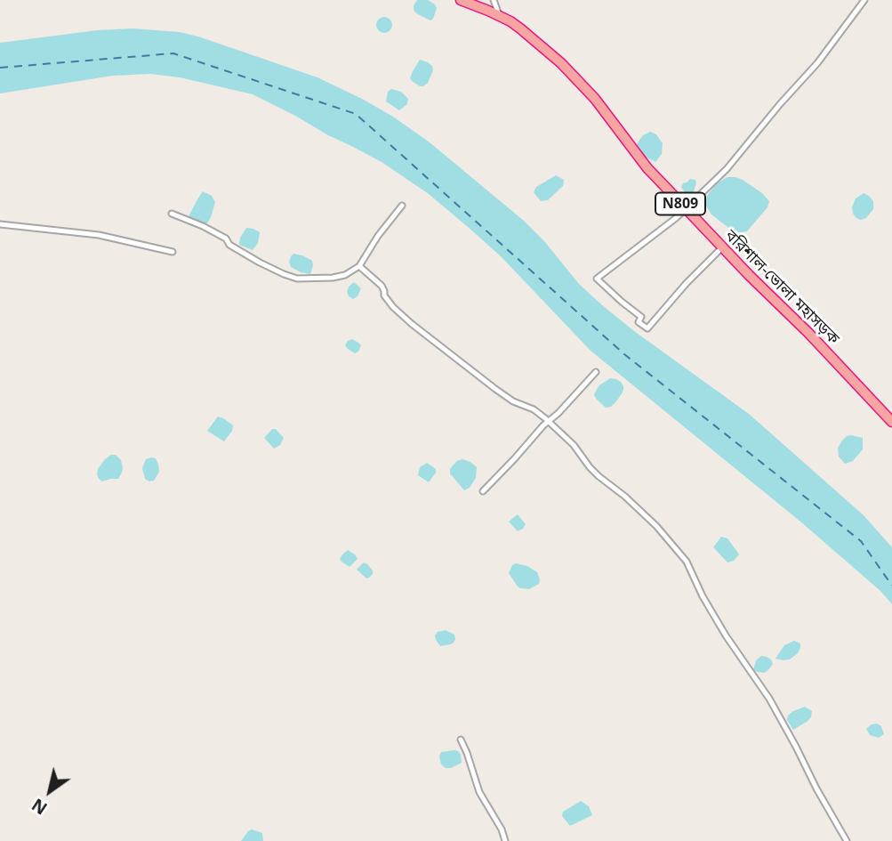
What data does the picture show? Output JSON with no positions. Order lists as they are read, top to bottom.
{
  "streets": {
    "highway": ["N809", "বরিশাল-ভোলা মহাসড়ক"]
  },
  "north": "bottom left"
}
